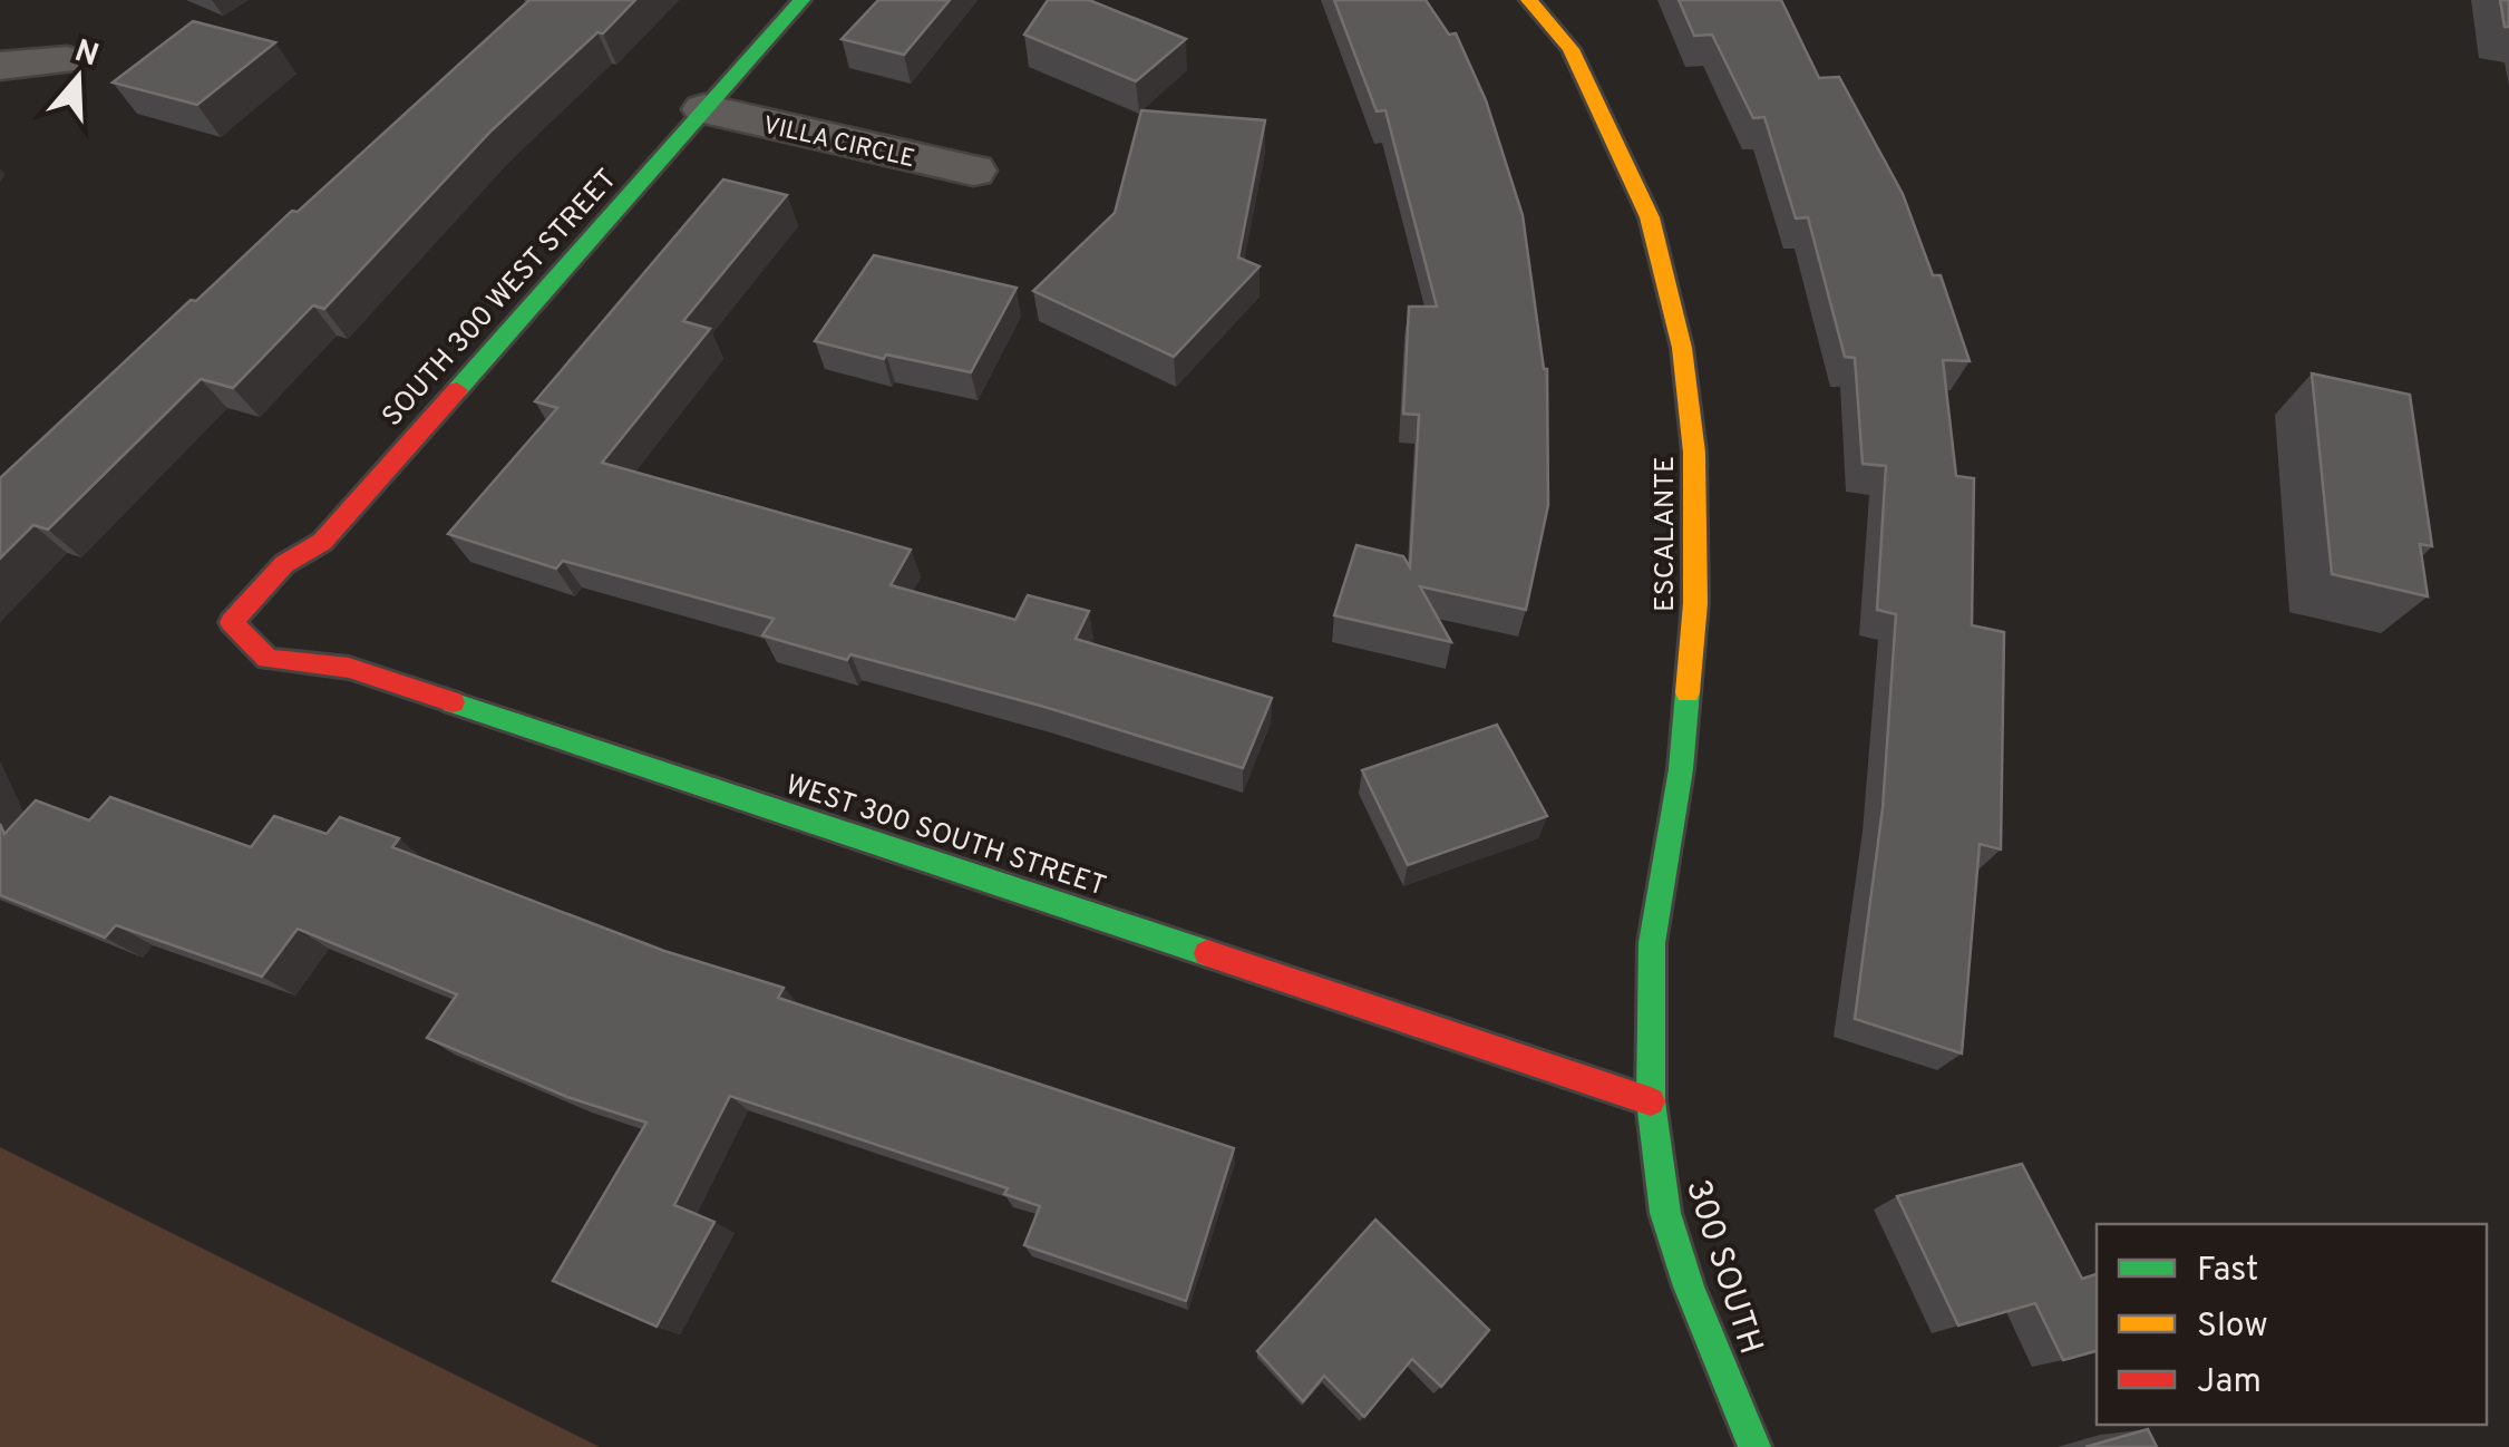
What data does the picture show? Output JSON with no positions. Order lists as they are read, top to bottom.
{
  "streets": {
    "street": [
      "VILLA CIRCLE",
      "SOUTH 300 WEST STREET",
      "ESCALANTE",
      "WEST 300 SOUTH STREET",
      "300 SOUTH"
    ]
  },
  "crossings": [
    ["VILLA CIRCLE", "SOUTH 300 WEST STREET"],
    ["SOUTH 300 WEST STREET", "WEST 300 SOUTH STREET"],
    ["ESCALANTE", "WEST 300 SOUTH STREET"],
    ["ESCALANTE", "300 SOUTH"],
    ["WEST 300 SOUTH STREET", "300 SOUTH"]
  ],
  "legend": ["Fast", "Slow", "Jam"],
  "north": "top"
}
